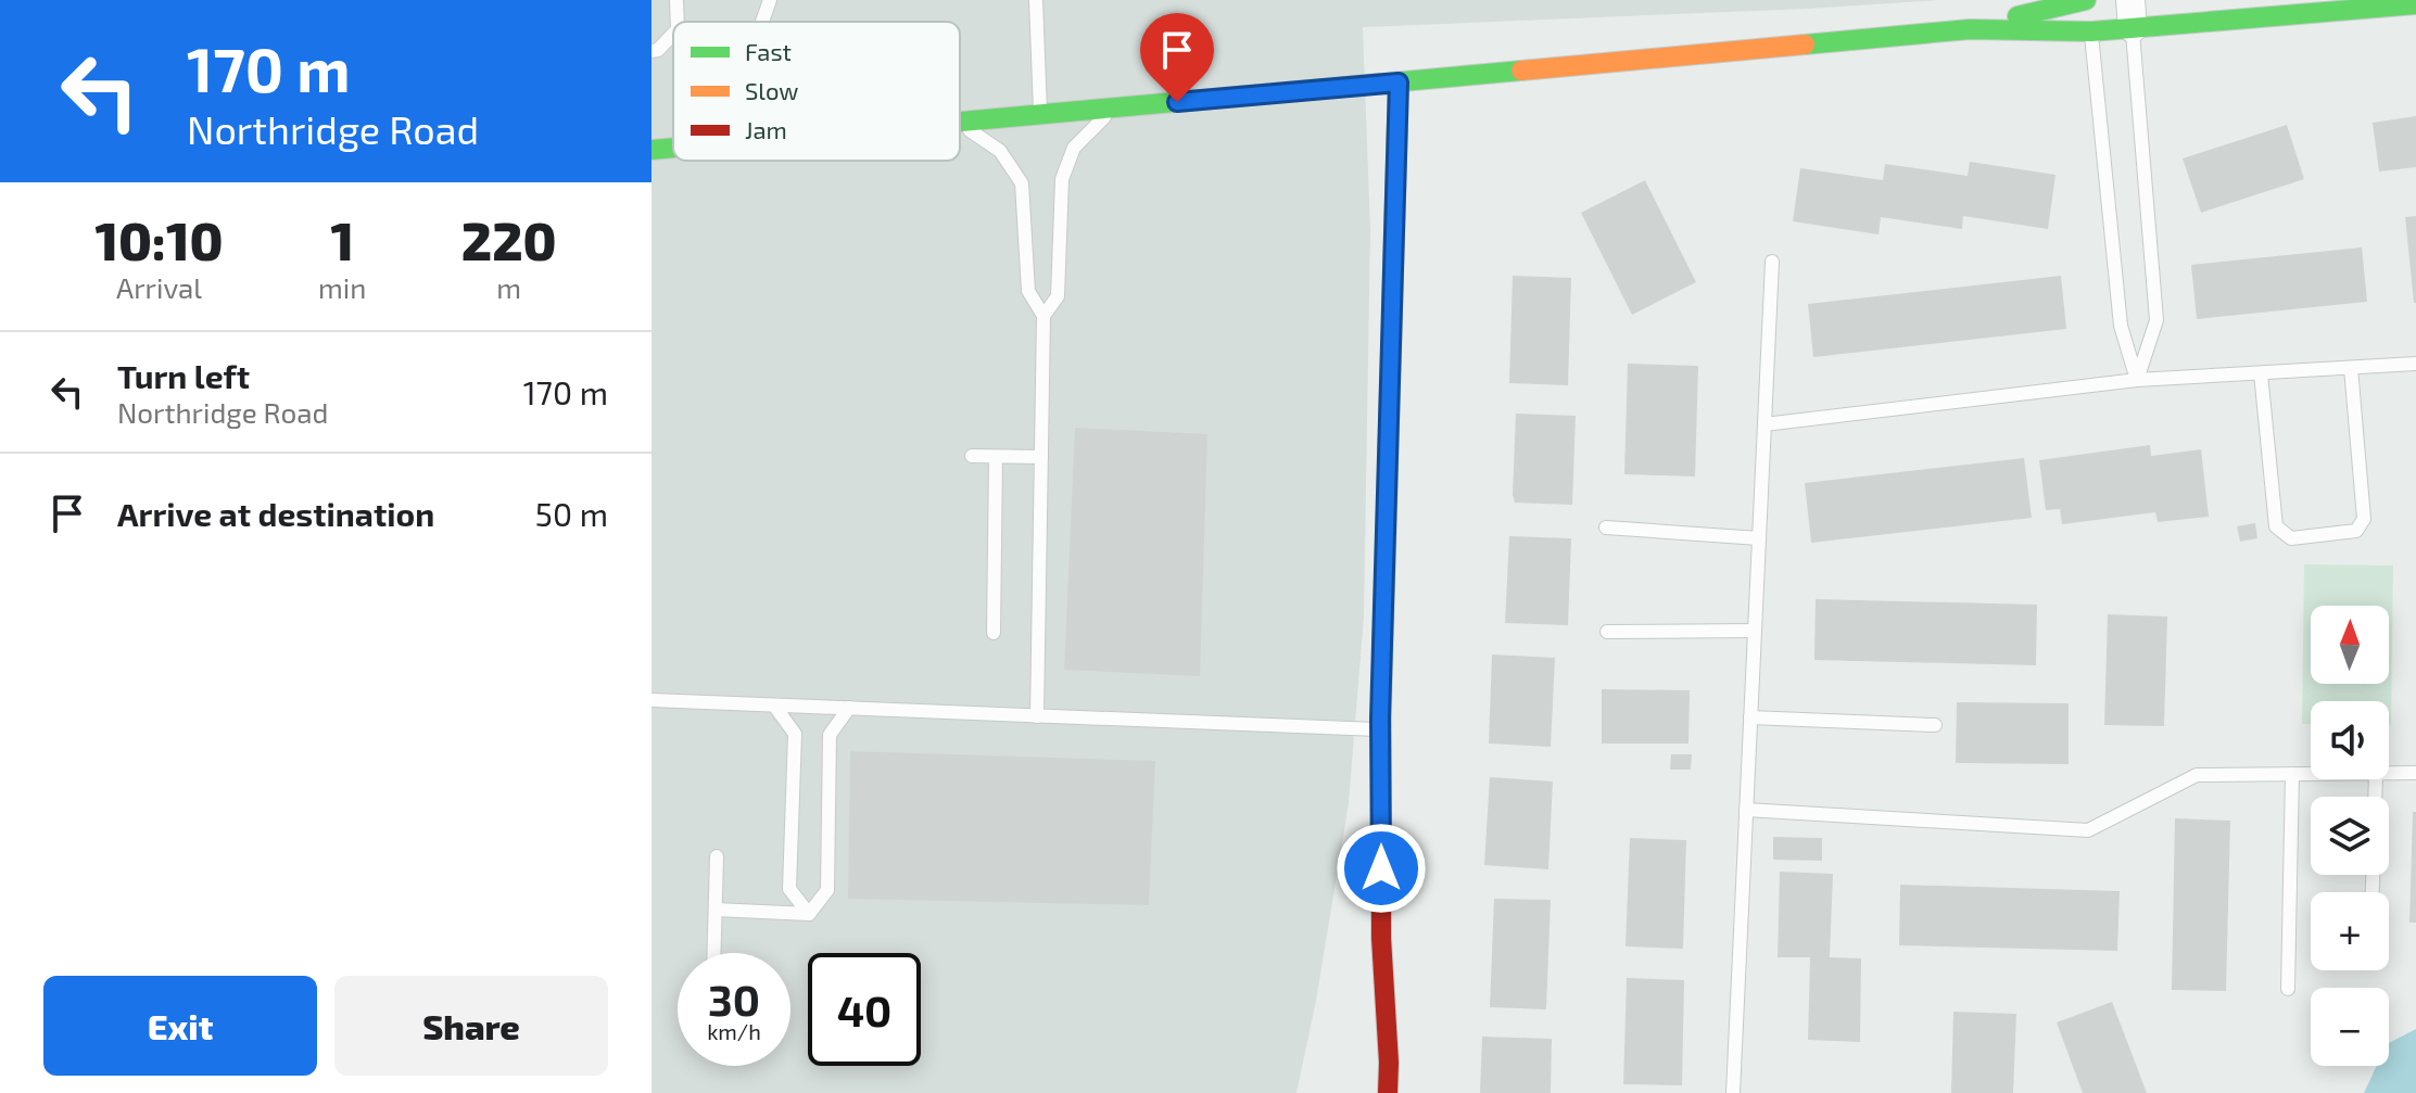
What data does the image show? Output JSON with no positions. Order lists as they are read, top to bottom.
{
  "legend": ["Fast", "Slow", "Jam"],
  "north": "top",
  "page": {
    "turn": ["170 m", "Northridge Road"],
    "eta": [
      "10:10",
      "Arrival",
      "1",
      "min",
      "220",
      "m"
    ],
    "list": [
      {
        "name": "Turn left",
        "note": "Northridge Road",
        "value": "170 m"
      },
      {
        "name": "Arrive at destination",
        "value": "50 m"
      }
    ],
    "map_buttons": ["+", "−"],
    "speed": "30 km/h",
    "limit": "40",
    "buttons": ["Exit", "Share"]
  }
}
